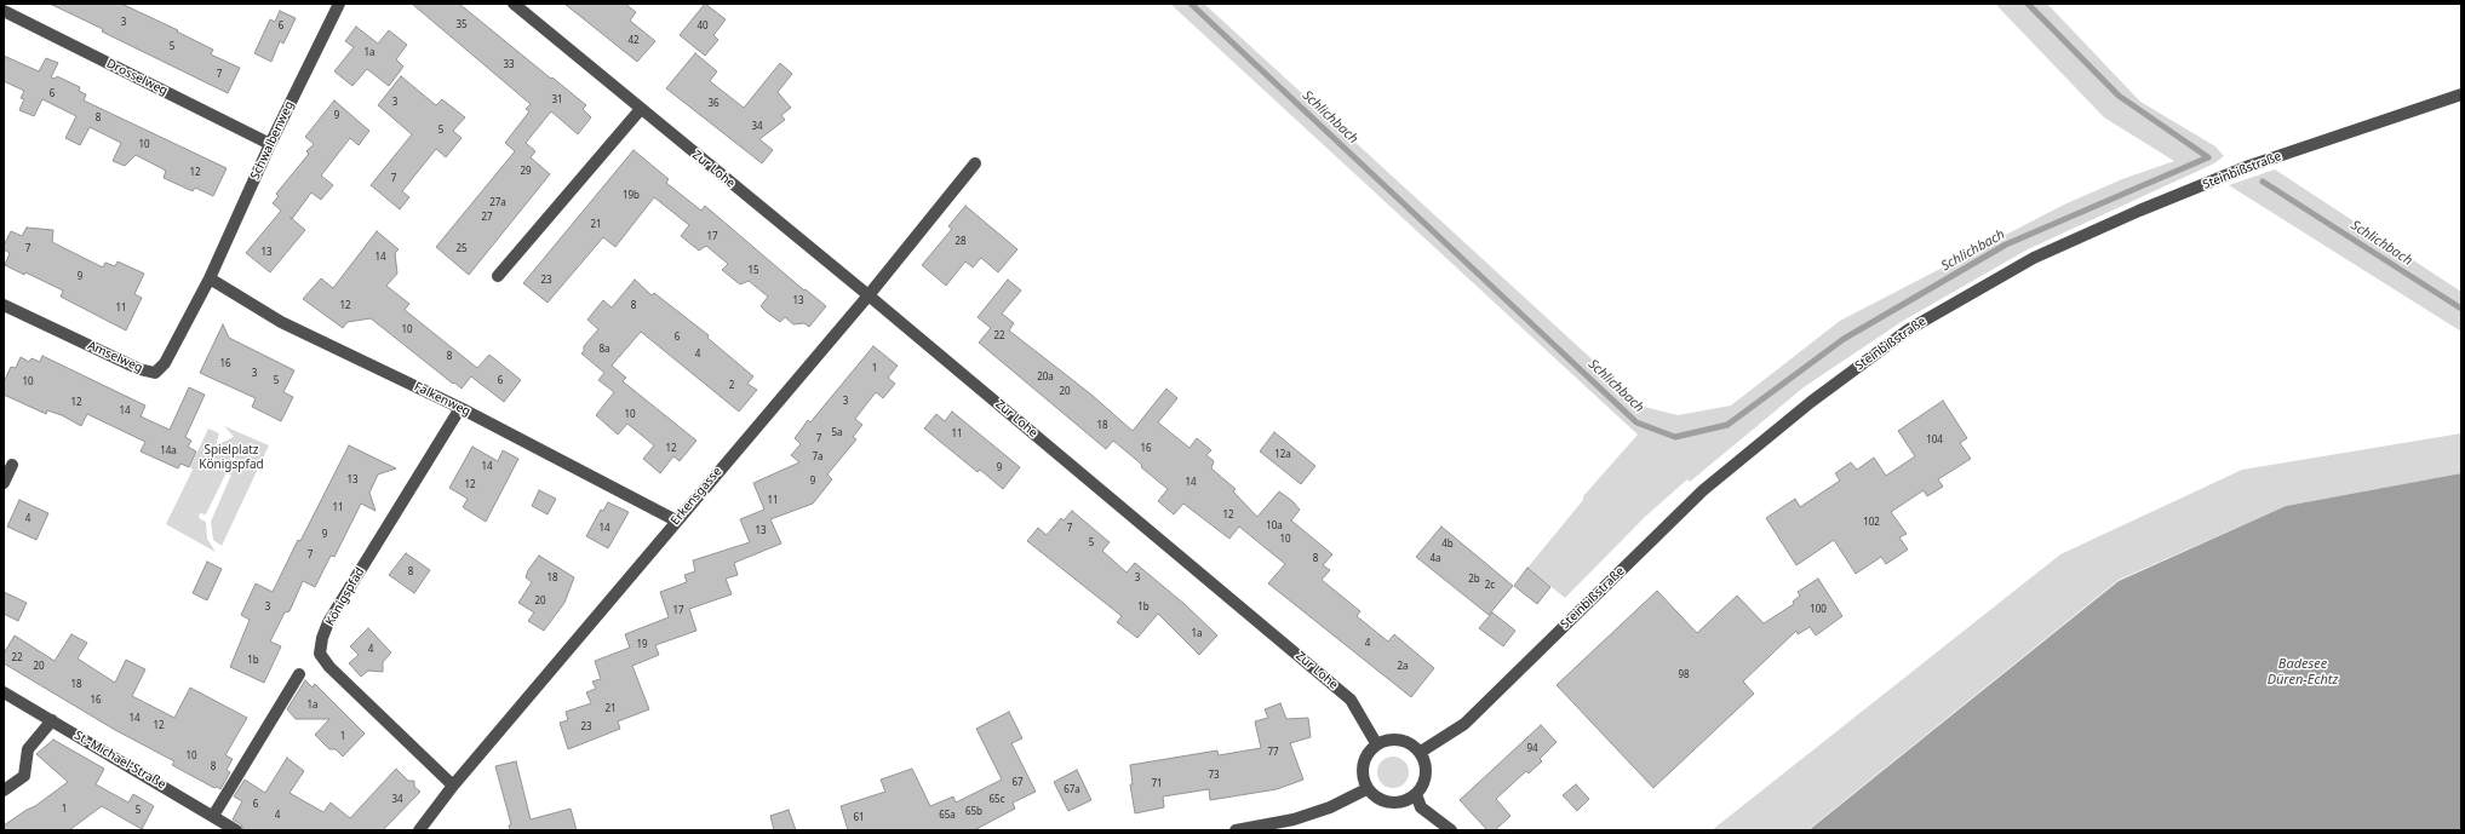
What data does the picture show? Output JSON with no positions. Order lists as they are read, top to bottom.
{
  "streets": {
    "street": [
      "Drosselweg",
      "Schwalbenweg",
      "Zur Lohe",
      "Steinbißstraße",
      "Amselweg",
      "Falkenweg",
      "Erkensgasse",
      "Königspfad",
      "St.-Michael-Straße"
    ]
  },
  "crossings": [
    ["Drosselweg", "Schwalbenweg"],
    ["Schwalbenweg", "Amselweg"],
    ["Schwalbenweg", "Falkenweg"],
    ["Zur Lohe", "Steinbißstraße"],
    ["Zur Lohe", "Erkensgasse"],
    ["Amselweg", "Falkenweg"],
    ["Falkenweg", "Erkensgasse"],
    ["Falkenweg", "Königspfad"],
    ["Erkensgasse", "Königspfad"]
  ],
  "water": ["Schlichbach", "Badesee Düren-Echtz"],
  "parks": ["Spielplatz Königspfad"],
  "house_numbers": [
    "3",
    "35",
    "6",
    "40",
    "42",
    "5",
    "1a",
    "33",
    "7",
    "6",
    "31",
    "3",
    "36",
    "9",
    "8",
    "34",
    "5",
    "10",
    "29",
    "12",
    "7",
    "19b",
    "27a",
    "27",
    "21",
    "17",
    "28",
    "7",
    "25",
    "13",
    "14",
    "15",
    "9",
    "23",
    "13",
    "12",
    "8",
    "11",
    "10",
    "22",
    "6",
    "8a",
    "4",
    "8",
    "16",
    "1",
    "3",
    "20a",
    "5",
    "6",
    "10",
    "2",
    "20",
    "3",
    "12",
    "14",
    "10",
    "18",
    "5a",
    "11",
    "7",
    "104",
    "12",
    "16",
    "14a",
    "12a",
    "7a",
    "14",
    "9",
    "13",
    "9",
    "14",
    "12",
    "11",
    "11",
    "12",
    "4",
    "102",
    "10a",
    "14",
    "7",
    "13",
    "9",
    "10",
    "5",
    "4b",
    "7",
    "8",
    "4a",
    "8",
    "18",
    "3",
    "2b",
    "2c",
    "20",
    "3",
    "1b",
    "100",
    "17",
    "1a",
    "4",
    "19",
    "4",
    "22",
    "1b",
    "20",
    "2a",
    "98",
    "18",
    "16",
    "1a",
    "21",
    "14",
    "12",
    "23",
    "1",
    "94",
    "77",
    "10",
    "8",
    "73",
    "67",
    "71",
    "67a",
    "34",
    "65c",
    "6",
    "1",
    "5",
    "65b",
    "4",
    "65a",
    "61"
  ]
}
